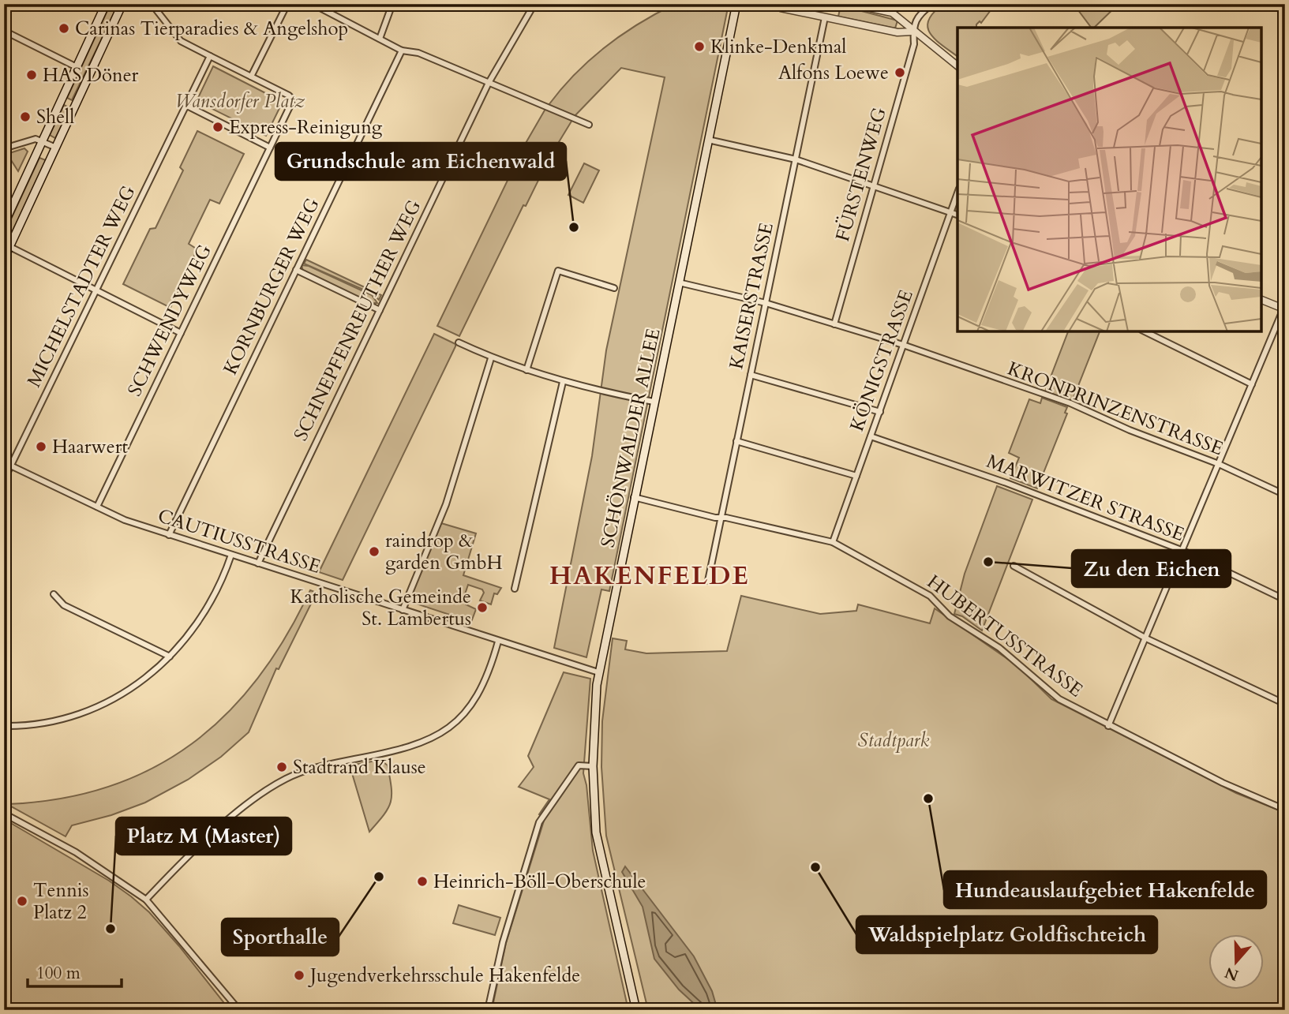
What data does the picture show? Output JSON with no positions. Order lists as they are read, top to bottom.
{
  "streets": {
    "main road": ["SCHÖNWALDER ALLEE"],
    "street": [
      "FÜRSTENWEG",
      "MICHELSTADTER WEG",
      "KORNBURGER WEG",
      "KAISERSTRASSE",
      "SCHWENDYWEG",
      "SCHNEPFENREUTHER WEG",
      "KÖNIGSTRASSE",
      "KRONPRINZENSTRASSE",
      "MARWITZER STRASSE",
      "CAUTIUSSTRASSE",
      "HUBERTUSSTRASSE"
    ]
  },
  "crossings": [
    ["FÜRSTENWEG", "KRONPRINZENSTRASSE"],
    ["MICHELSTADTER WEG", "CAUTIUSSTRASSE"],
    ["KORNBURGER WEG", "CAUTIUSSTRASSE"],
    ["KAISERSTRASSE", "KRONPRINZENSTRASSE"],
    ["KAISERSTRASSE", "HUBERTUSSTRASSE"],
    ["SCHWENDYWEG", "CAUTIUSSTRASSE"],
    ["SCHNEPFENREUTHER WEG", "CAUTIUSSTRASSE"],
    ["KÖNIGSTRASSE", "KRONPRINZENSTRASSE"],
    ["KÖNIGSTRASSE", "MARWITZER STRASSE"],
    ["KÖNIGSTRASSE", "HUBERTUSSTRASSE"],
    ["KRONPRINZENSTRASSE", "SCHÖNWALDER ALLEE"],
    ["SCHÖNWALDER ALLEE", "CAUTIUSSTRASSE"],
    ["SCHÖNWALDER ALLEE", "HUBERTUSSTRASSE"]
  ],
  "districts": ["HAKENFELDE"],
  "parks": ["Wansdorfer Platz", "Stadtpark"],
  "places": [
    "Carinas Tierparadies & Angelshop",
    "Klinke-Denkmal",
    "Alfons Loewe",
    "HAS Döner",
    "Shell",
    "Express-Reinigung",
    "Grundschule am Eichenwald",
    "Haarwert",
    "raindrop & garden GmbH",
    "Zu den Eichen",
    "Katholische Gemeinde St. Lambertus",
    "Stadtrand Klause",
    "Hundeauslaufgebiet Hakenfelde",
    "Waldspielplatz Goldfischteich",
    "Sporthalle",
    "Heinrich-Böll-Oberschule",
    "Tennis Platz 2",
    "Platz M (Master)",
    "Jugendverkehrsschule Hakenfelde"
  ],
  "scale_bar": "100 m",
  "north": "bottom"
}
